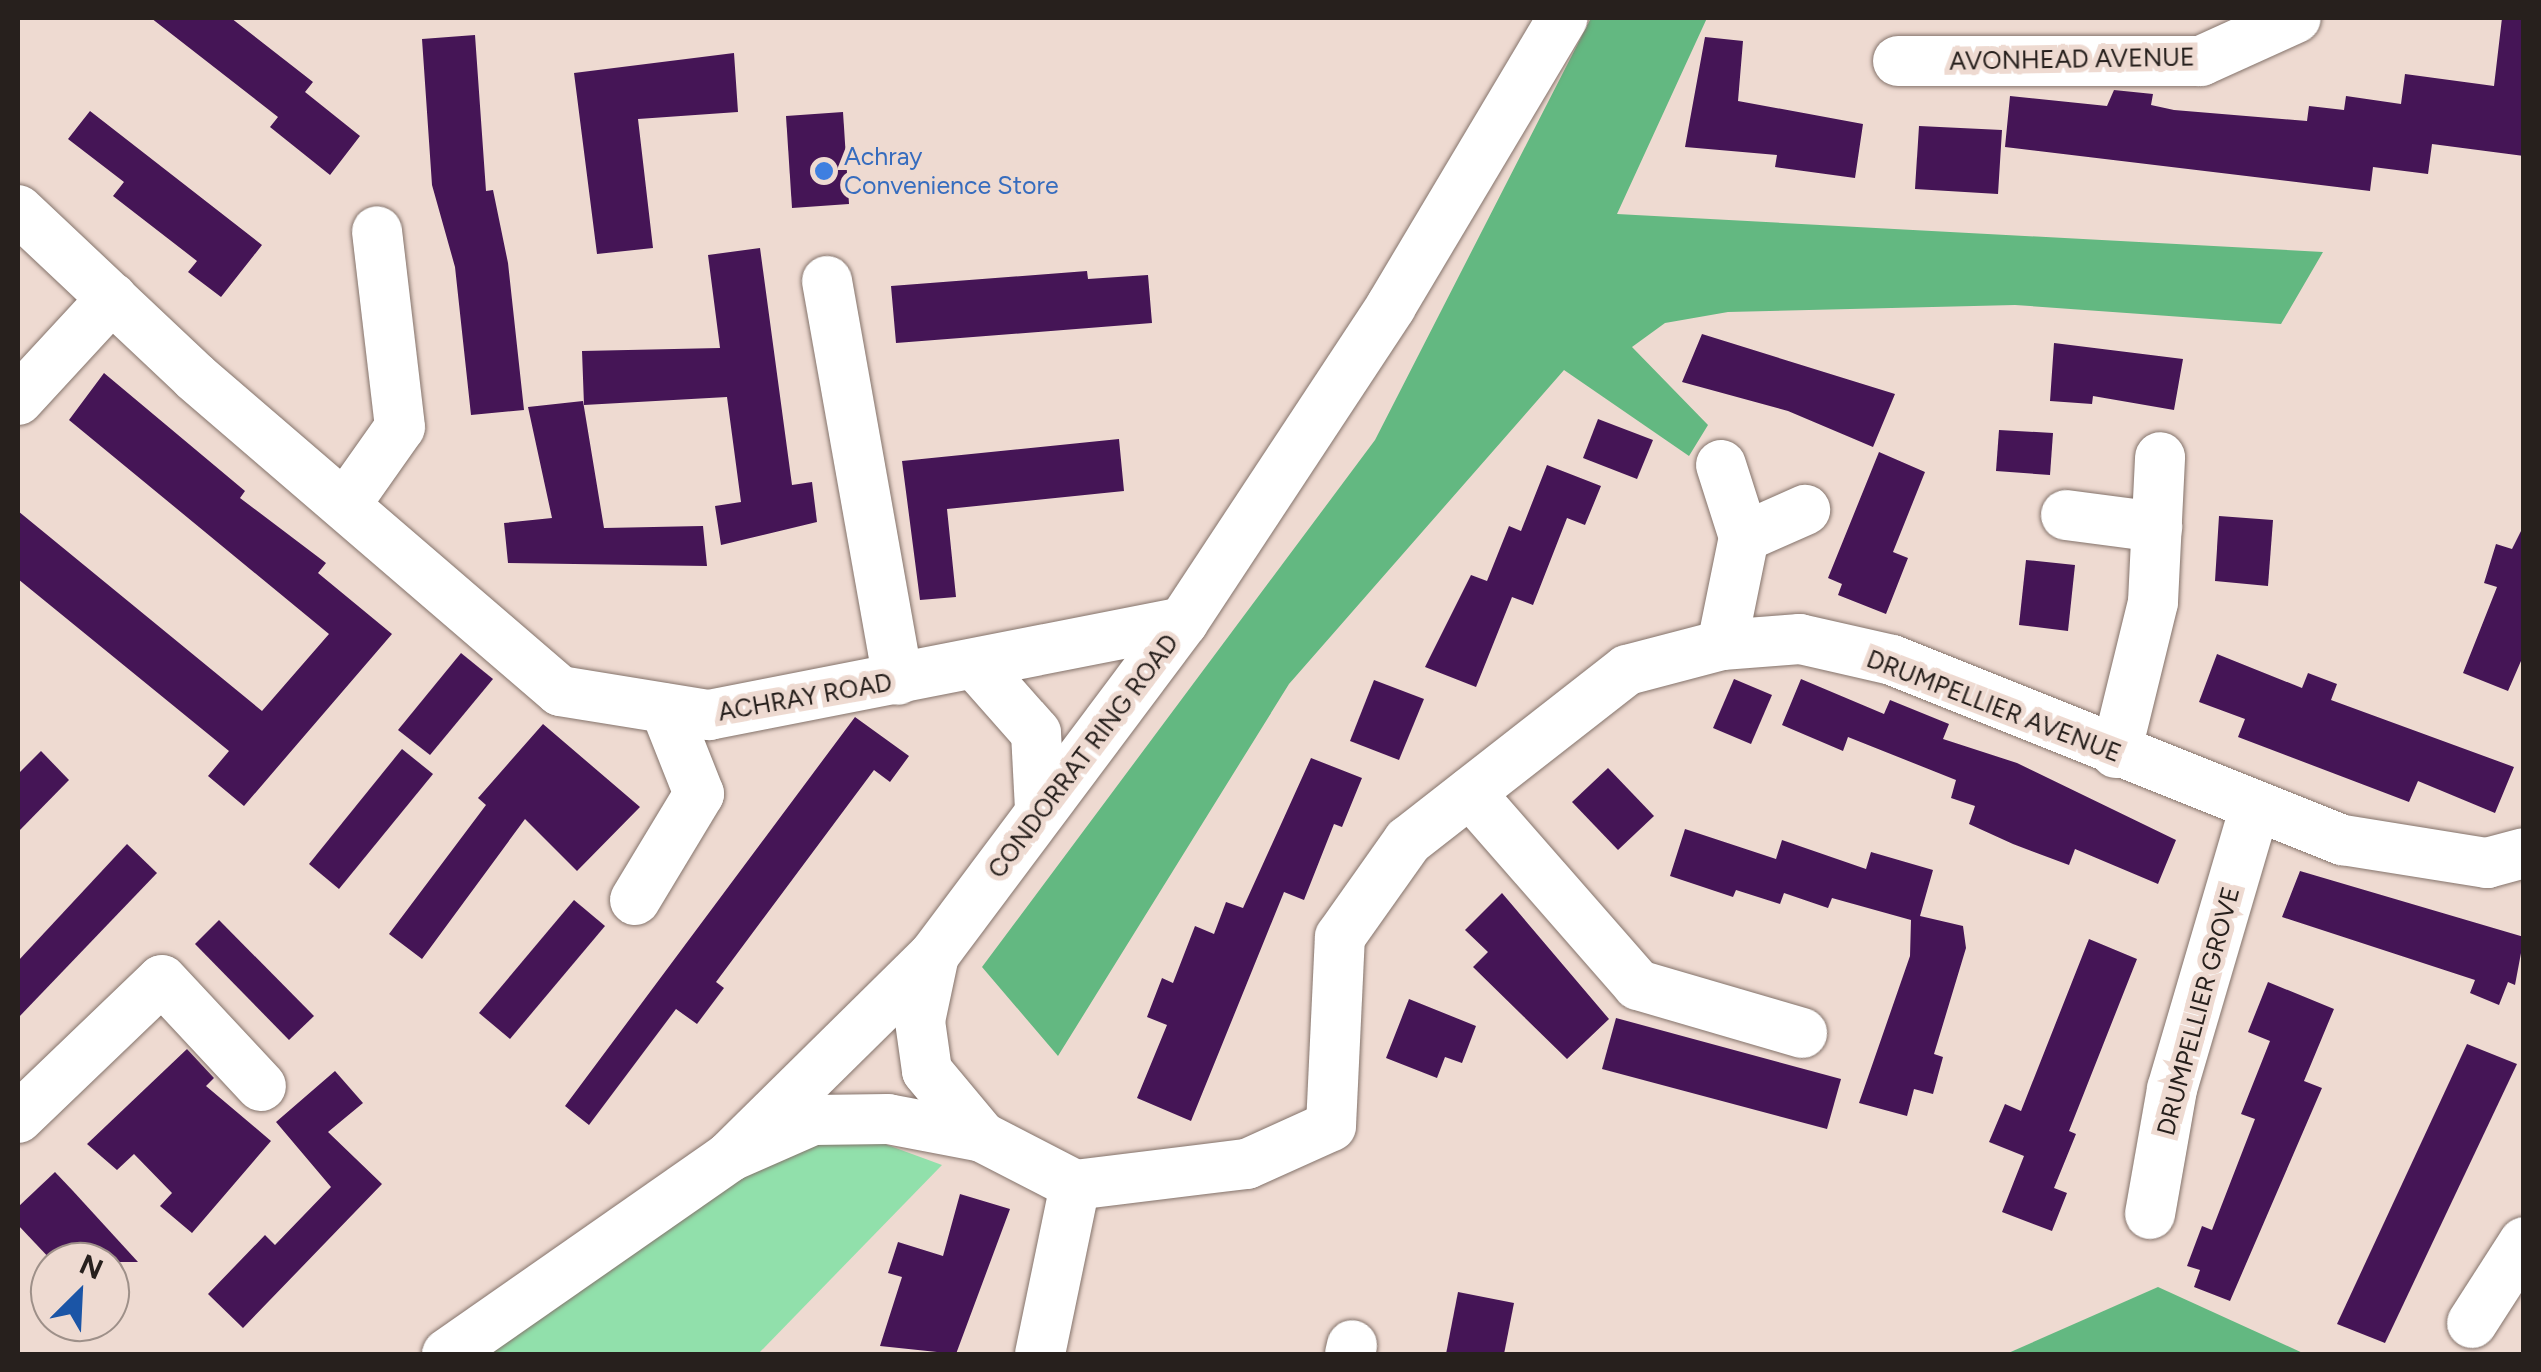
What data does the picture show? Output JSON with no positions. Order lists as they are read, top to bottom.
{
  "streets": {
    "street": [
      "AVONHEAD AVENUE",
      "ACHRAY ROAD",
      "DRUMPELLIER AVENUE",
      "CONDORRAT RING ROAD",
      "DRUMPELLIER GROVE"
    ]
  },
  "crossings": [
    ["ACHRAY ROAD", "CONDORRAT RING ROAD"],
    ["DRUMPELLIER AVENUE", "DRUMPELLIER GROVE"]
  ],
  "places": ["Achray Convenience Store"],
  "north": "top right"
}
